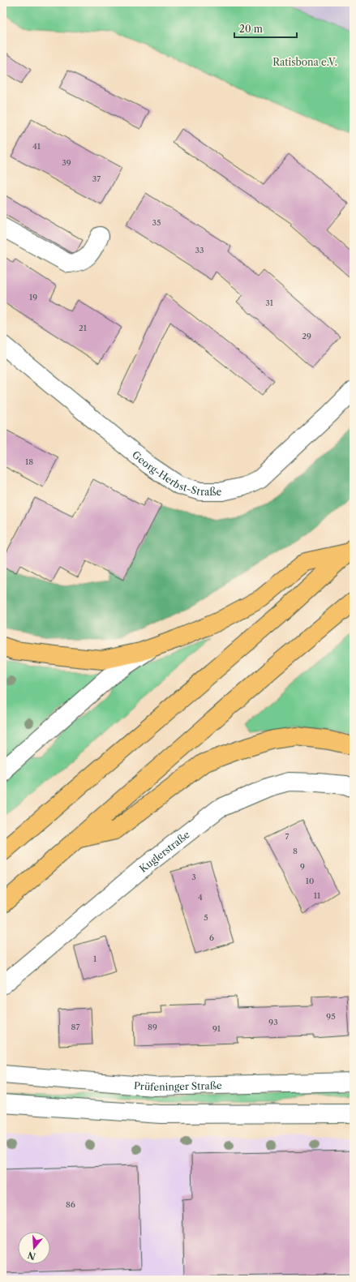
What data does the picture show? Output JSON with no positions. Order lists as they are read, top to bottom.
{
  "streets": {
    "street": ["Georg-Herbst-Straße", "Kuglerstraße", "Prüfeninger Straße"]
  },
  "parks": ["Ratisbona e.V."],
  "house_numbers": [
    "41",
    "39",
    "37",
    "35",
    "33",
    "19",
    "31",
    "21",
    "29",
    "18",
    "7",
    "8",
    "9",
    "3",
    "10",
    "11",
    "4",
    "5",
    "6",
    "1",
    "95",
    "93",
    "87",
    "89",
    "91",
    "86"
  ],
  "scale_bar": "20 m",
  "north": "bottom"
}
